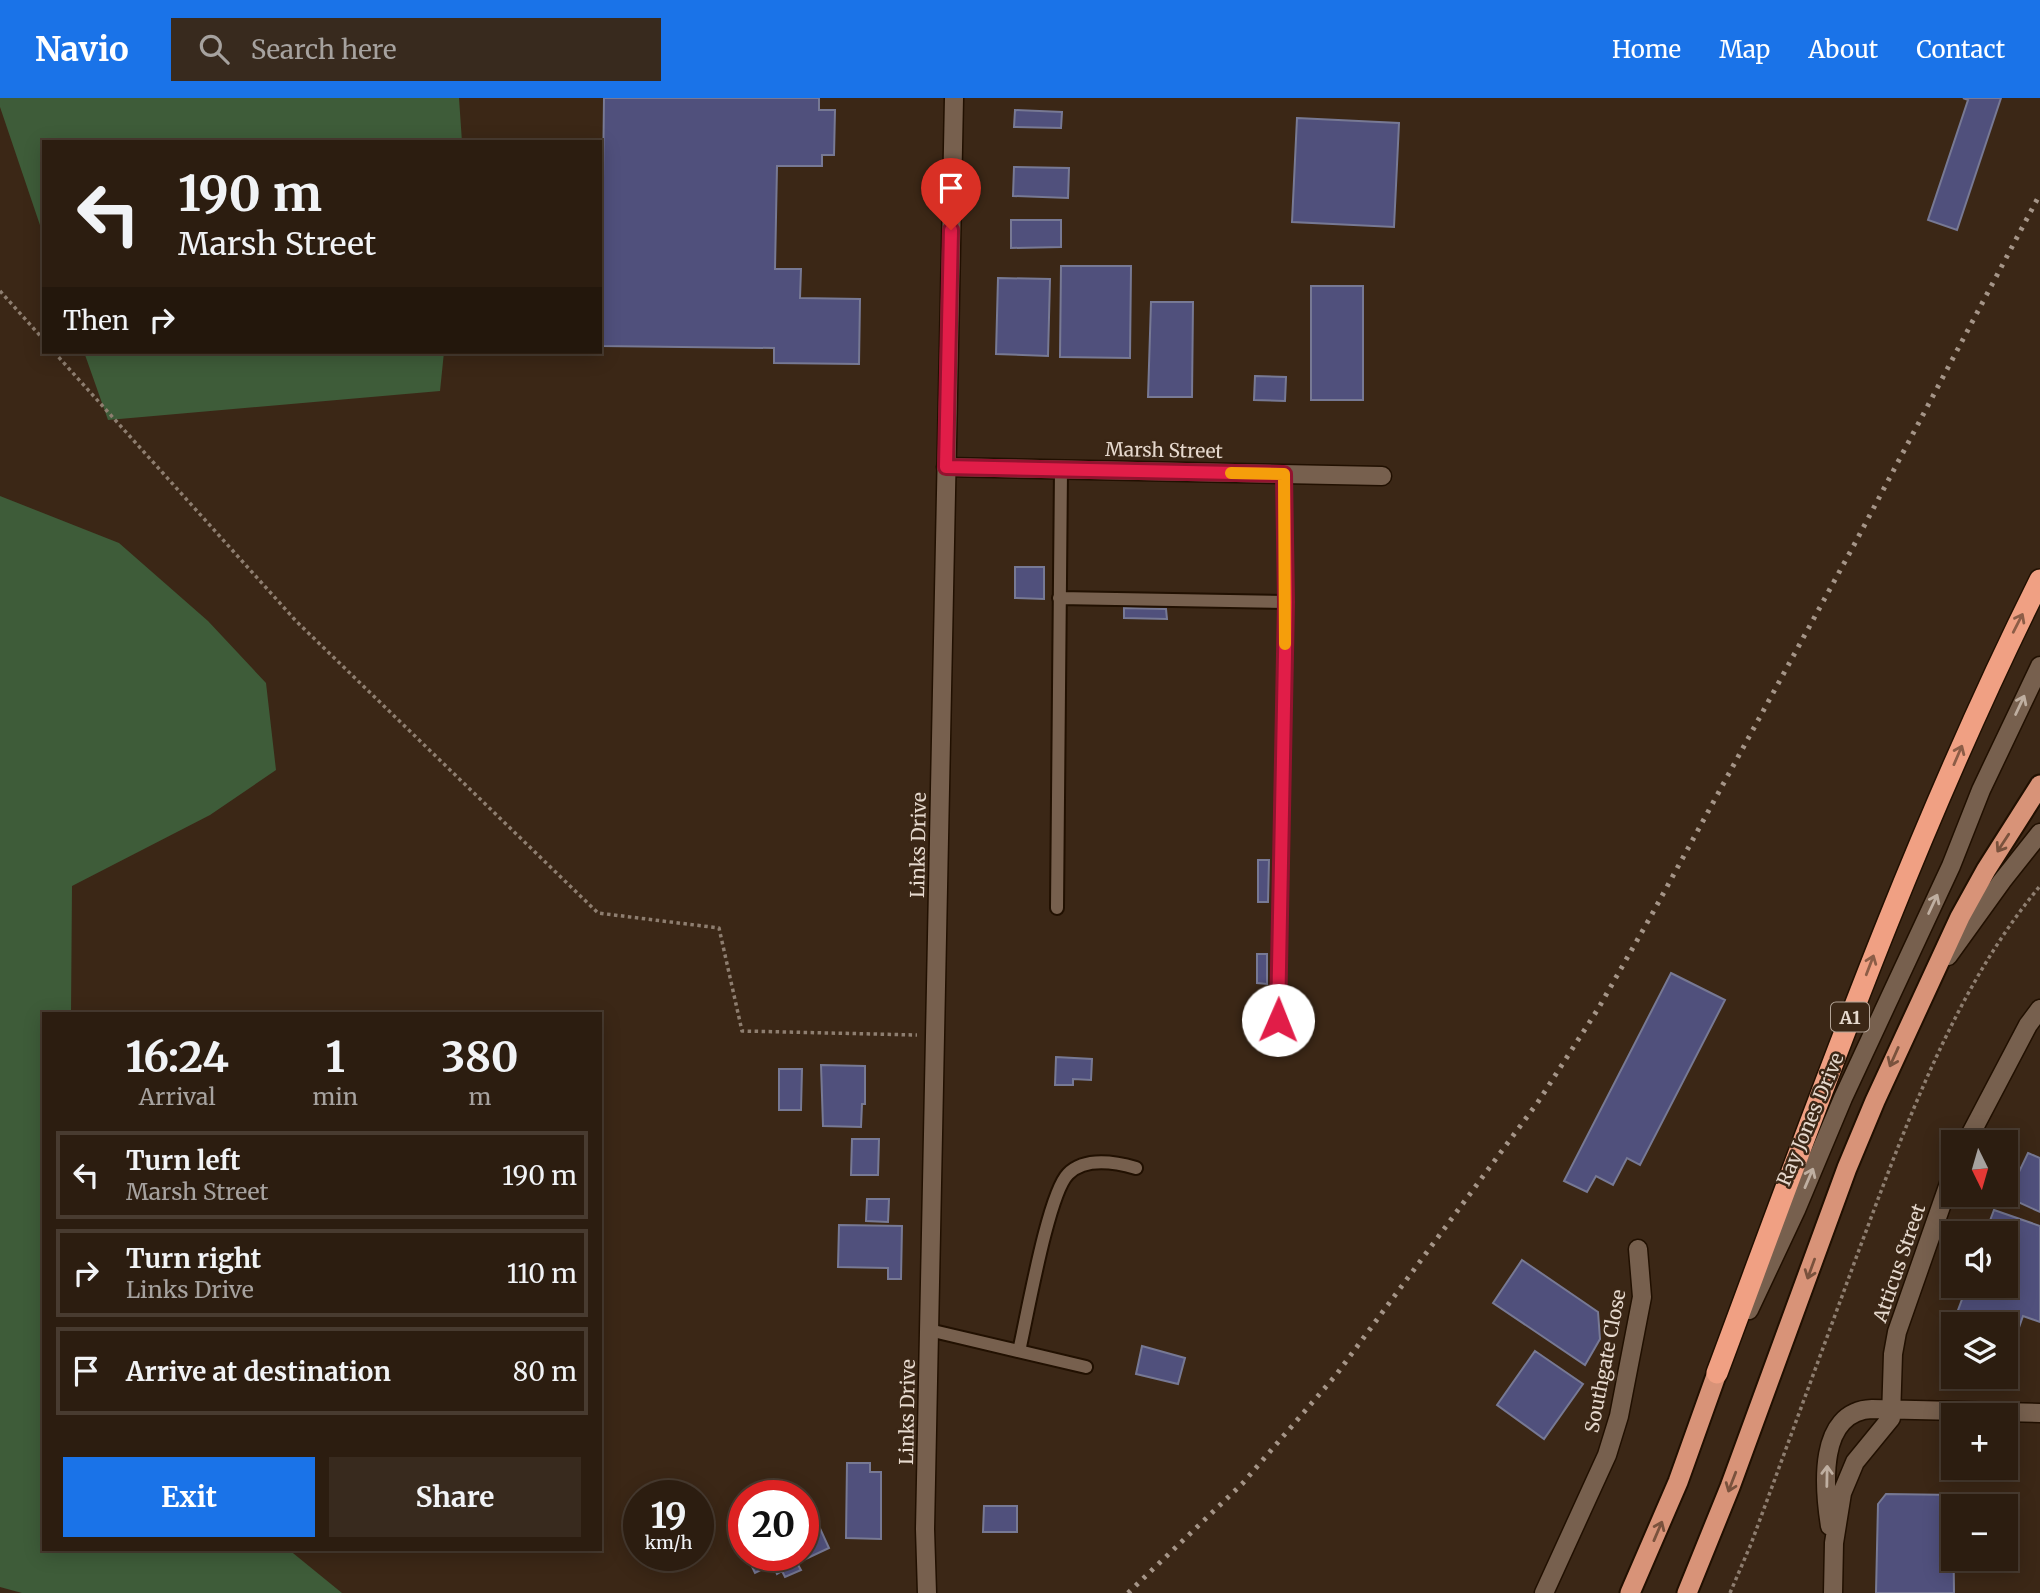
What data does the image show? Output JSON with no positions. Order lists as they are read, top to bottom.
{
  "streets": {
    "highway": ["A1", "Ray Jones Drive"],
    "street": [
      "Marsh Street",
      "Links Drive",
      "Atticus Street",
      "Southgate Close"
    ]
  },
  "crossings": [
    ["Marsh Street", "Links Drive"],
    ["A1", "Ray Jones Drive"]
  ],
  "north": "bottom",
  "page": {
    "header": "Navio",
    "search": "Search here",
    "nav": [
      "Home",
      "Map",
      "About",
      "Contact"
    ],
    "turn": ["190 m", "Marsh Street"],
    "then": "Then",
    "eta": [
      "16:24",
      "Arrival",
      "1",
      "min",
      "380",
      "m"
    ],
    "map_buttons": ["+", "−"],
    "list": [
      {
        "name": "Turn left",
        "note": "Marsh Street",
        "value": "190 m"
      },
      {
        "name": "Turn right",
        "note": "Links Drive",
        "value": "110 m"
      },
      {
        "name": "Arrive at destination",
        "value": "80 m"
      }
    ],
    "buttons": ["Exit", "Share"],
    "speed": "19 km/h",
    "limit": "20"
  }
}
